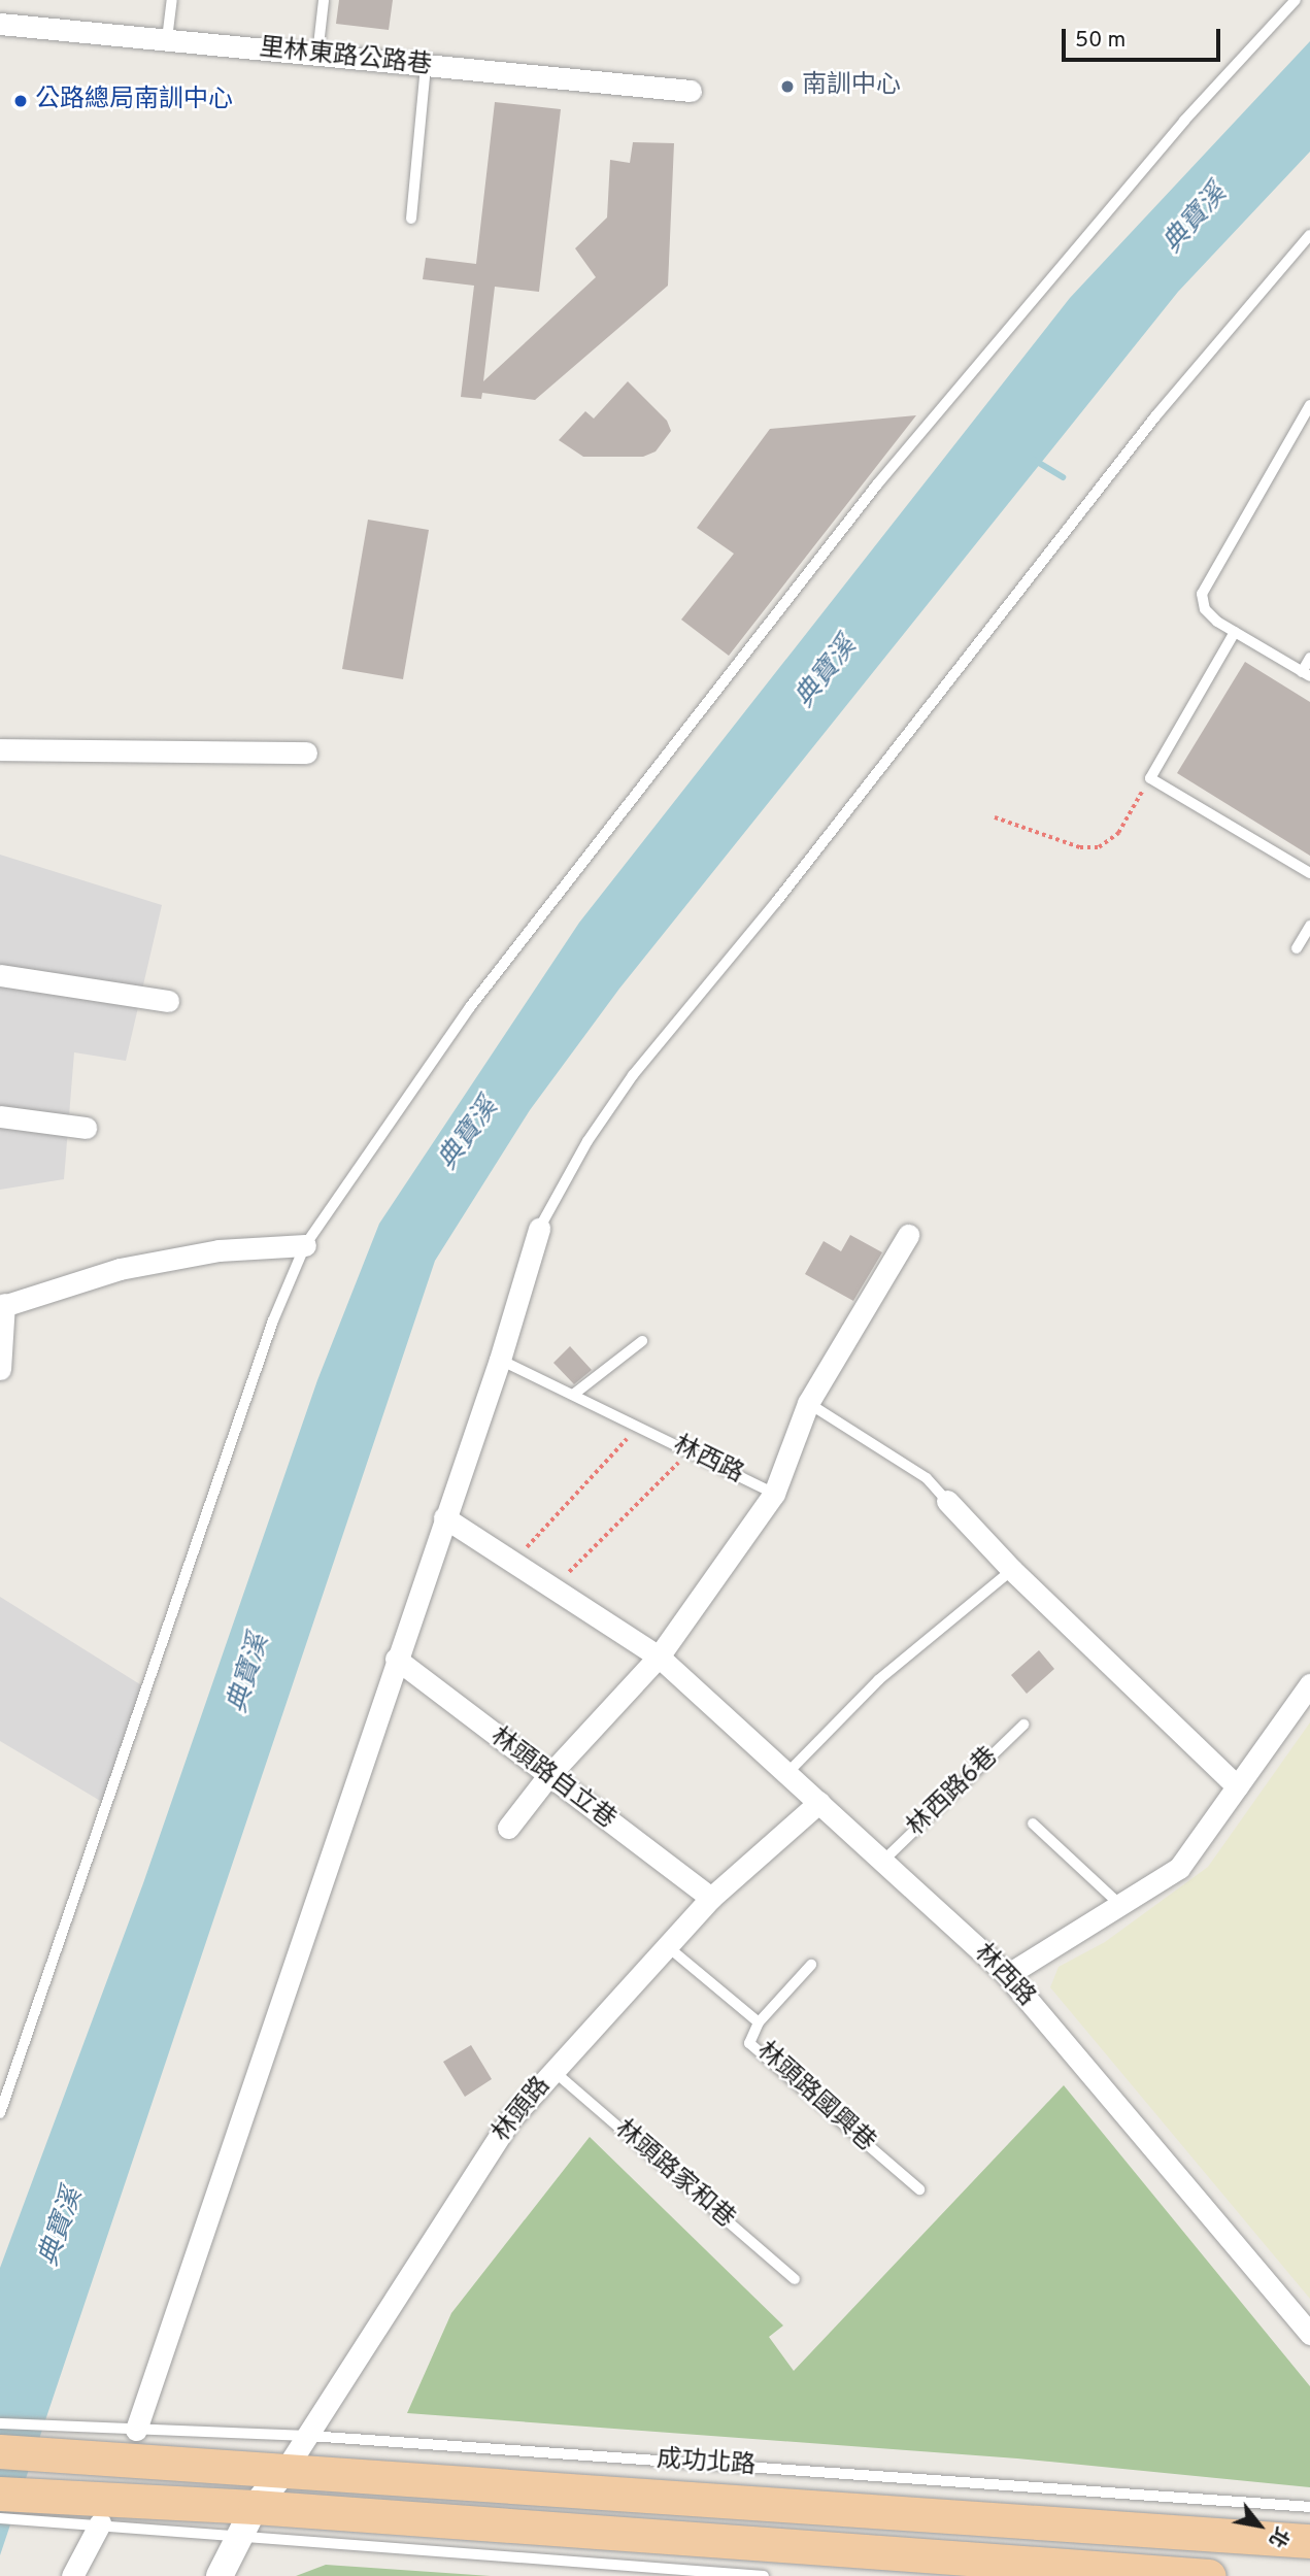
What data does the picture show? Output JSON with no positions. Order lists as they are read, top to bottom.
{
  "streets": {
    "main road": ["成功北路"],
    "street": [
      "里林東路公路巷",
      "林西路",
      "林頭路自立巷",
      "林頭路"
    ],
    "lane": ["林西路6巷", "林頭路國興巷", "林頭路家和巷"]
  },
  "crossings": [
    ["林西路", "林頭路自立巷"],
    ["林西路", "林西路6巷"],
    ["林西路", "林頭路"],
    ["林頭路自立巷", "林頭路"],
    ["林頭路國興巷", "林頭路"],
    ["林頭路", "林頭路家和巷"],
    ["林頭路", "成功北路"]
  ],
  "water": ["典寶溪"],
  "places": ["南訓中心", "公路總局南訓中心"],
  "scale_bar": "50 m",
  "north": "bottom right"
}
